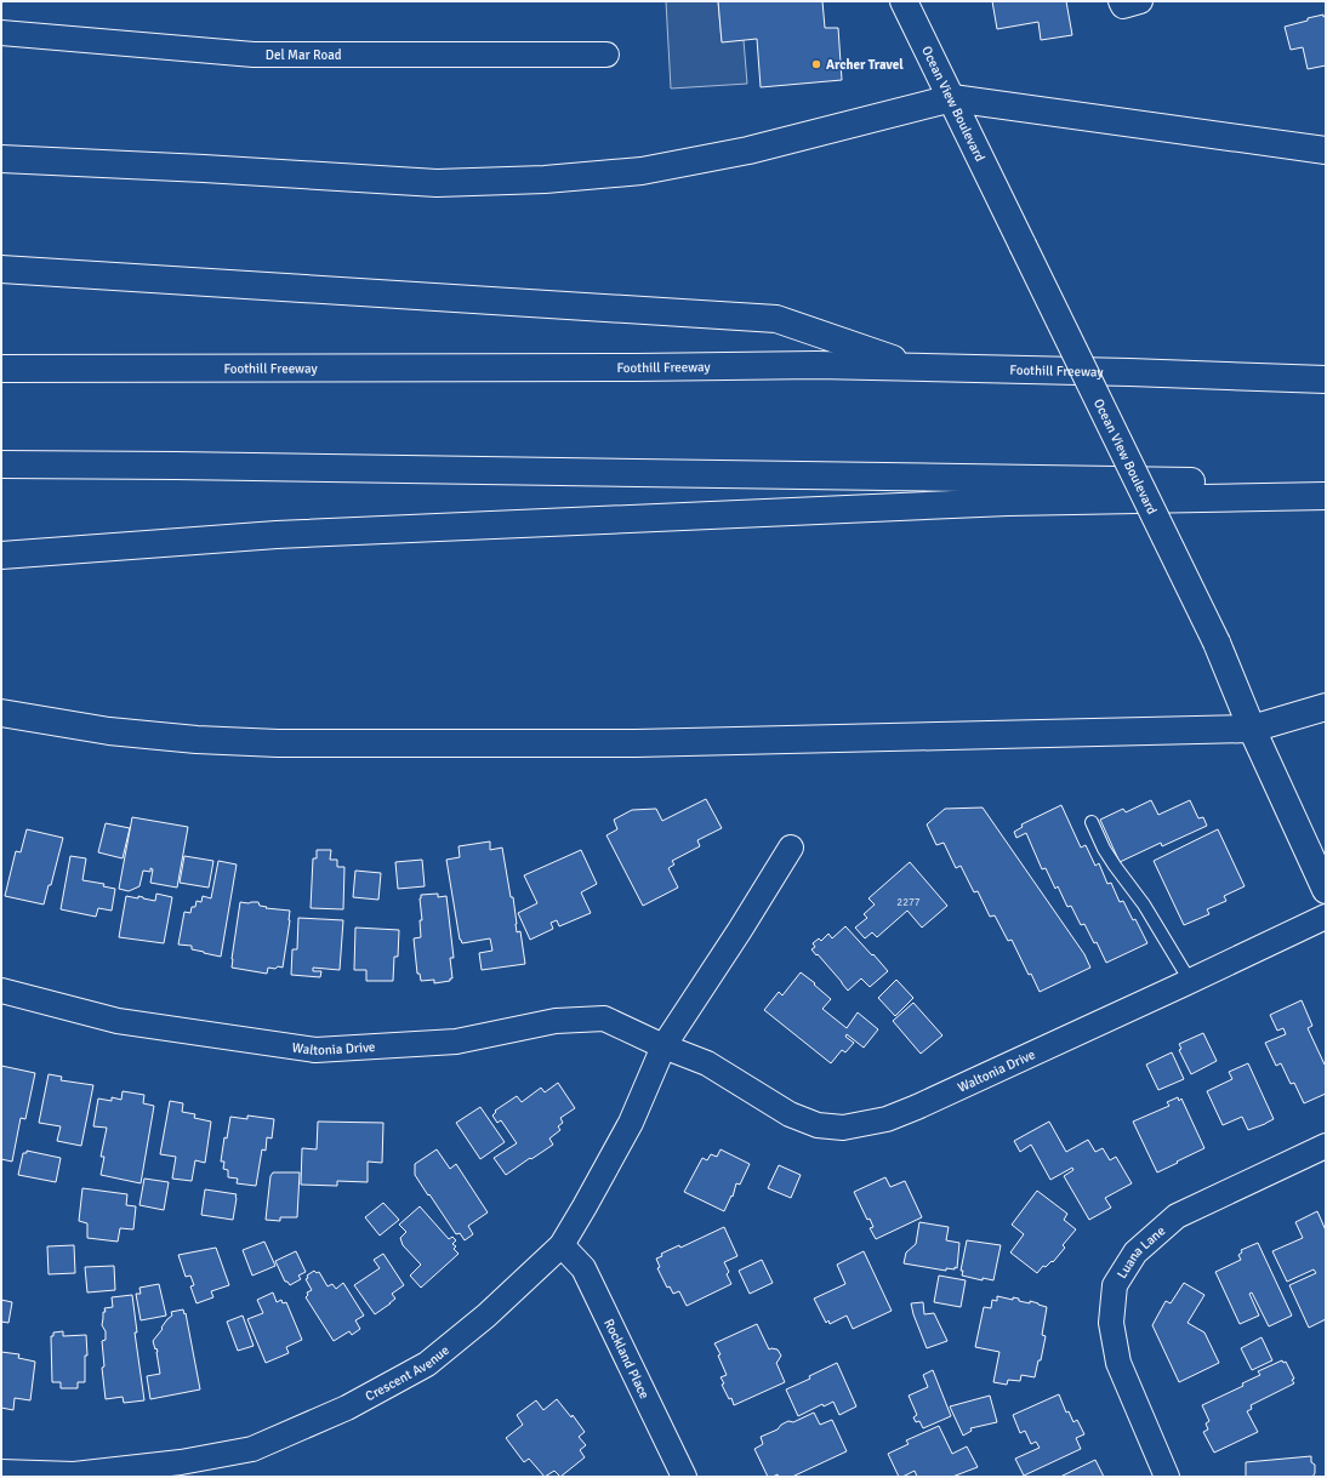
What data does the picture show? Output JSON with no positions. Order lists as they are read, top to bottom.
{
  "streets": {
    "main road": ["Ocean View Boulevard", "Foothill Freeway"],
    "street": [
      "Del Mar Road",
      "Waltonia Drive",
      "Luana Lane",
      "Rockland Place",
      "Crescent Avenue"
    ]
  },
  "crossings": [
    ["Waltonia Drive", "Crescent Avenue"],
    ["Rockland Place", "Crescent Avenue"]
  ],
  "places": ["Archer Travel"],
  "house_numbers": ["2277"]
}
